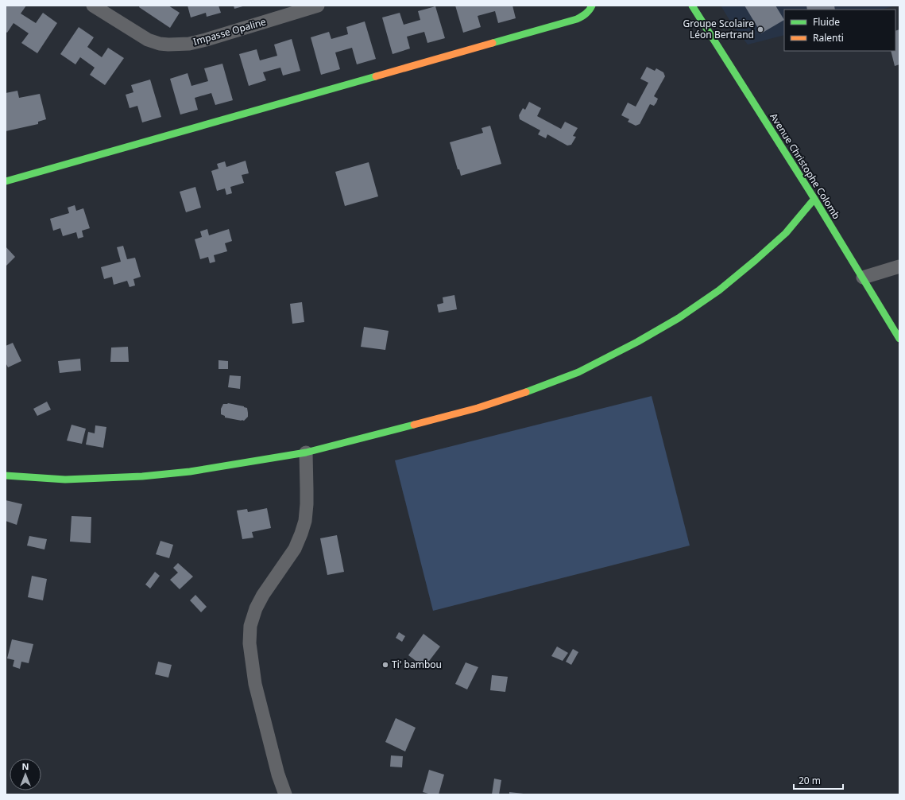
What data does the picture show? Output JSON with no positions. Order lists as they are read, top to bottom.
{
  "streets": {
    "street": ["Impasse Opaline", "Avenue Christophe Colomb"]
  },
  "places": ["Groupe Scolaire Léon Bertrand", "Ti' bambou"],
  "legend": ["Fluide", "Ralenti"],
  "scale_bar": "20 m",
  "north": "top"
}
